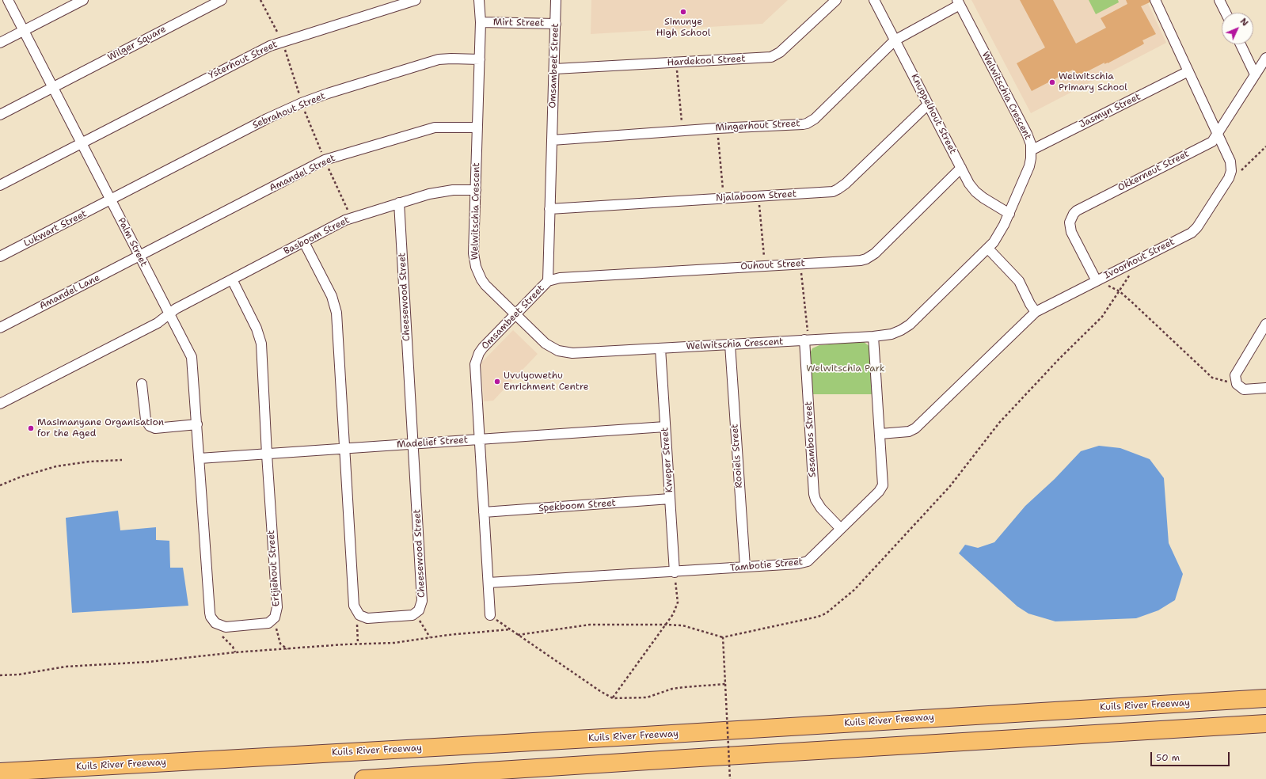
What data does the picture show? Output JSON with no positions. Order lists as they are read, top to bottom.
{
  "streets": {
    "highway": ["Kuils River Freeway"],
    "street": [
      "Mirt Street",
      "Wilger Square",
      "Ysterhout Street",
      "Hardekool Street",
      "Omsambeet Street",
      "Welwitschia Crescent",
      "Sebrahout Street",
      "Jasmyn Street",
      "Knuppelhout Street",
      "Mingerhout Street",
      "Okkerneut Street",
      "Amandel Street",
      "Njalaboom Street",
      "Lukwart Street",
      "Basboom Street",
      "Palm Street",
      "Ivoorhout Street",
      "Ouhout Street",
      "Amandel Lane",
      "Cheesewood Street",
      "Sesambos Street",
      "Madelief Street",
      "Rooiels Street",
      "Kweper Street",
      "Spekboom Street",
      "Tambotie Street",
      "Ertjiehout Street"
    ]
  },
  "crossings": [
    ["Mirt Street", "Omsambeet Street"],
    ["Mirt Street", "Welwitschia Crescent"],
    ["Wilger Square", "Palm Street"],
    ["Ysterhout Street", "Palm Street"],
    ["Hardekool Street", "Omsambeet Street"],
    ["Omsambeet Street", "Welwitschia Crescent"],
    ["Omsambeet Street", "Mingerhout Street"],
    ["Omsambeet Street", "Njalaboom Street"],
    ["Omsambeet Street", "Ouhout Street"],
    ["Omsambeet Street", "Madelief Street"],
    ["Omsambeet Street", "Spekboom Street"],
    ["Omsambeet Street", "Tambotie Street"],
    ["Welwitschia Crescent", "Sebrahout Street"],
    ["Welwitschia Crescent", "Jasmyn Street"],
    ["Welwitschia Crescent", "Knuppelhout Street"],
    ["Welwitschia Crescent", "Mingerhout Street"],
    ["Welwitschia Crescent", "Amandel Street"],
    ["Welwitschia Crescent", "Basboom Street"],
    ["Welwitschia Crescent", "Sesambos Street"],
    ["Welwitschia Crescent", "Rooiels Street"],
    ["Welwitschia Crescent", "Kweper Street"],
    ["Welwitschia Crescent", "Tambotie Street"],
    ["Sebrahout Street", "Lukwart Street"],
    ["Sebrahout Street", "Palm Street"],
    ["Jasmyn Street", "Ivoorhout Street"],
    ["Knuppelhout Street", "Mingerhout Street"],
    ["Knuppelhout Street", "Njalaboom Street"],
    ["Knuppelhout Street", "Ouhout Street"],
    ["Okkerneut Street", "Ivoorhout Street"],
    ["Amandel Street", "Palm Street"],
    ["Amandel Street", "Amandel Lane"],
    ["Lukwart Street", "Palm Street"],
    ["Basboom Street", "Palm Street"],
    ["Basboom Street", "Cheesewood Street"],
    ["Basboom Street", "Ertjiehout Street"],
    ["Palm Street", "Amandel Lane"],
    ["Ivoorhout Street", "Tambotie Street"],
    ["Cheesewood Street", "Madelief Street"],
    ["Sesambos Street", "Tambotie Street"],
    ["Madelief Street", "Kweper Street"],
    ["Madelief Street", "Ertjiehout Street"],
    ["Rooiels Street", "Tambotie Street"],
    ["Kweper Street", "Spekboom Street"],
    ["Kweper Street", "Tambotie Street"]
  ],
  "parks": ["Welwitschia Park"],
  "places": [
    "Simunye High School",
    "Welwitschia Primary School",
    "Uvulyowethu Enrichment Centre",
    "Masimanyane Organisation for the Aged"
  ],
  "scale_bar": "50 m",
  "north": "top right"
}
